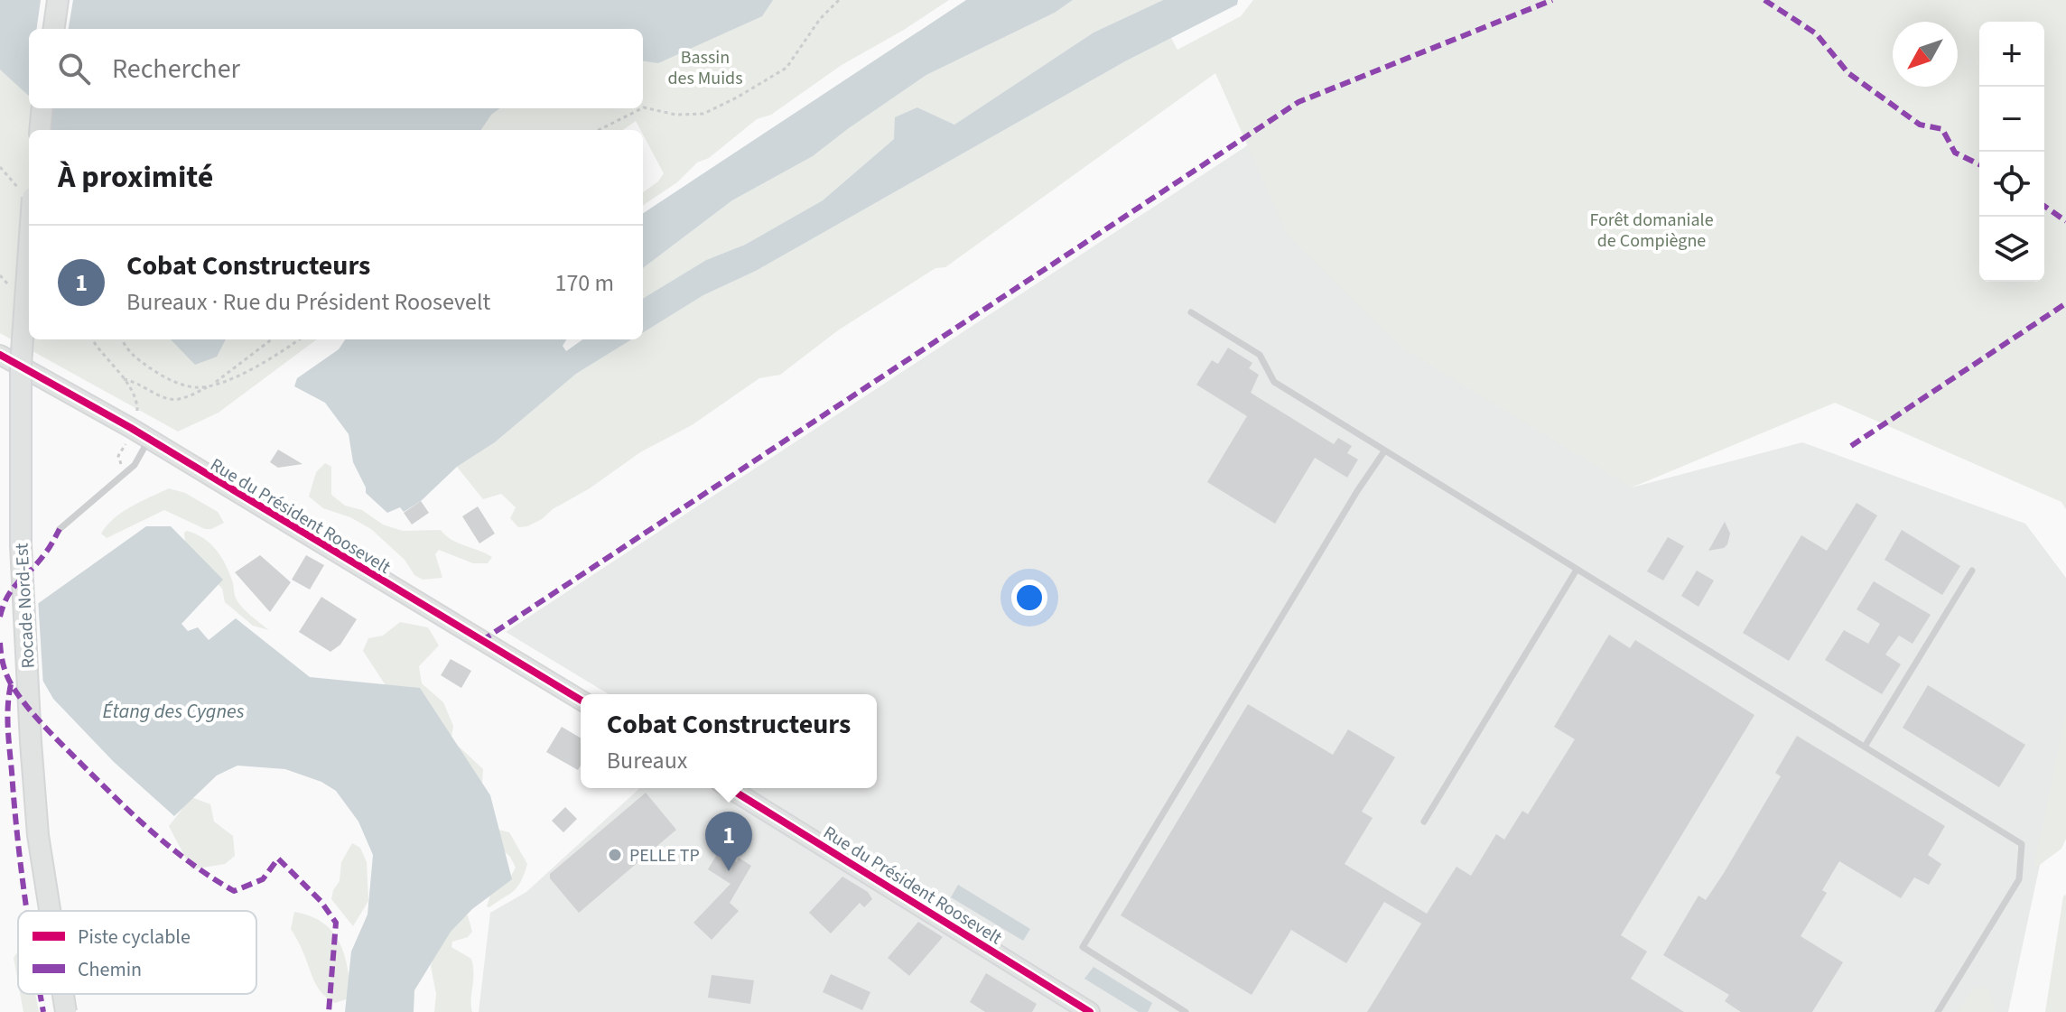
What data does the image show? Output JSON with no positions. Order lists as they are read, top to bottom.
{
  "streets": {
    "main road": ["Rocade Nord-Est"],
    "street": ["Rue du Président Roosevelt"]
  },
  "water": ["Étang des Cygnes"],
  "parks": ["Bassin des Muids", "Forêt domaniale de Compiègne"],
  "places": ["PELLE TP"],
  "legend": ["Piste cyclable", "Chemin"],
  "north": "bottom left",
  "page": {
    "map_buttons": ["+", "−"],
    "search": "Rechercher",
    "heading": "À proximité",
    "list": [
      {
        "mark": "1",
        "name": "Cobat Constructeurs",
        "note": "Bureaux · Rue du Président Roosevelt",
        "value": "170 m"
      }
    ],
    "popup": ["Cobat Constructeurs", "Bureaux"],
    "pins": "1"
  }
}
